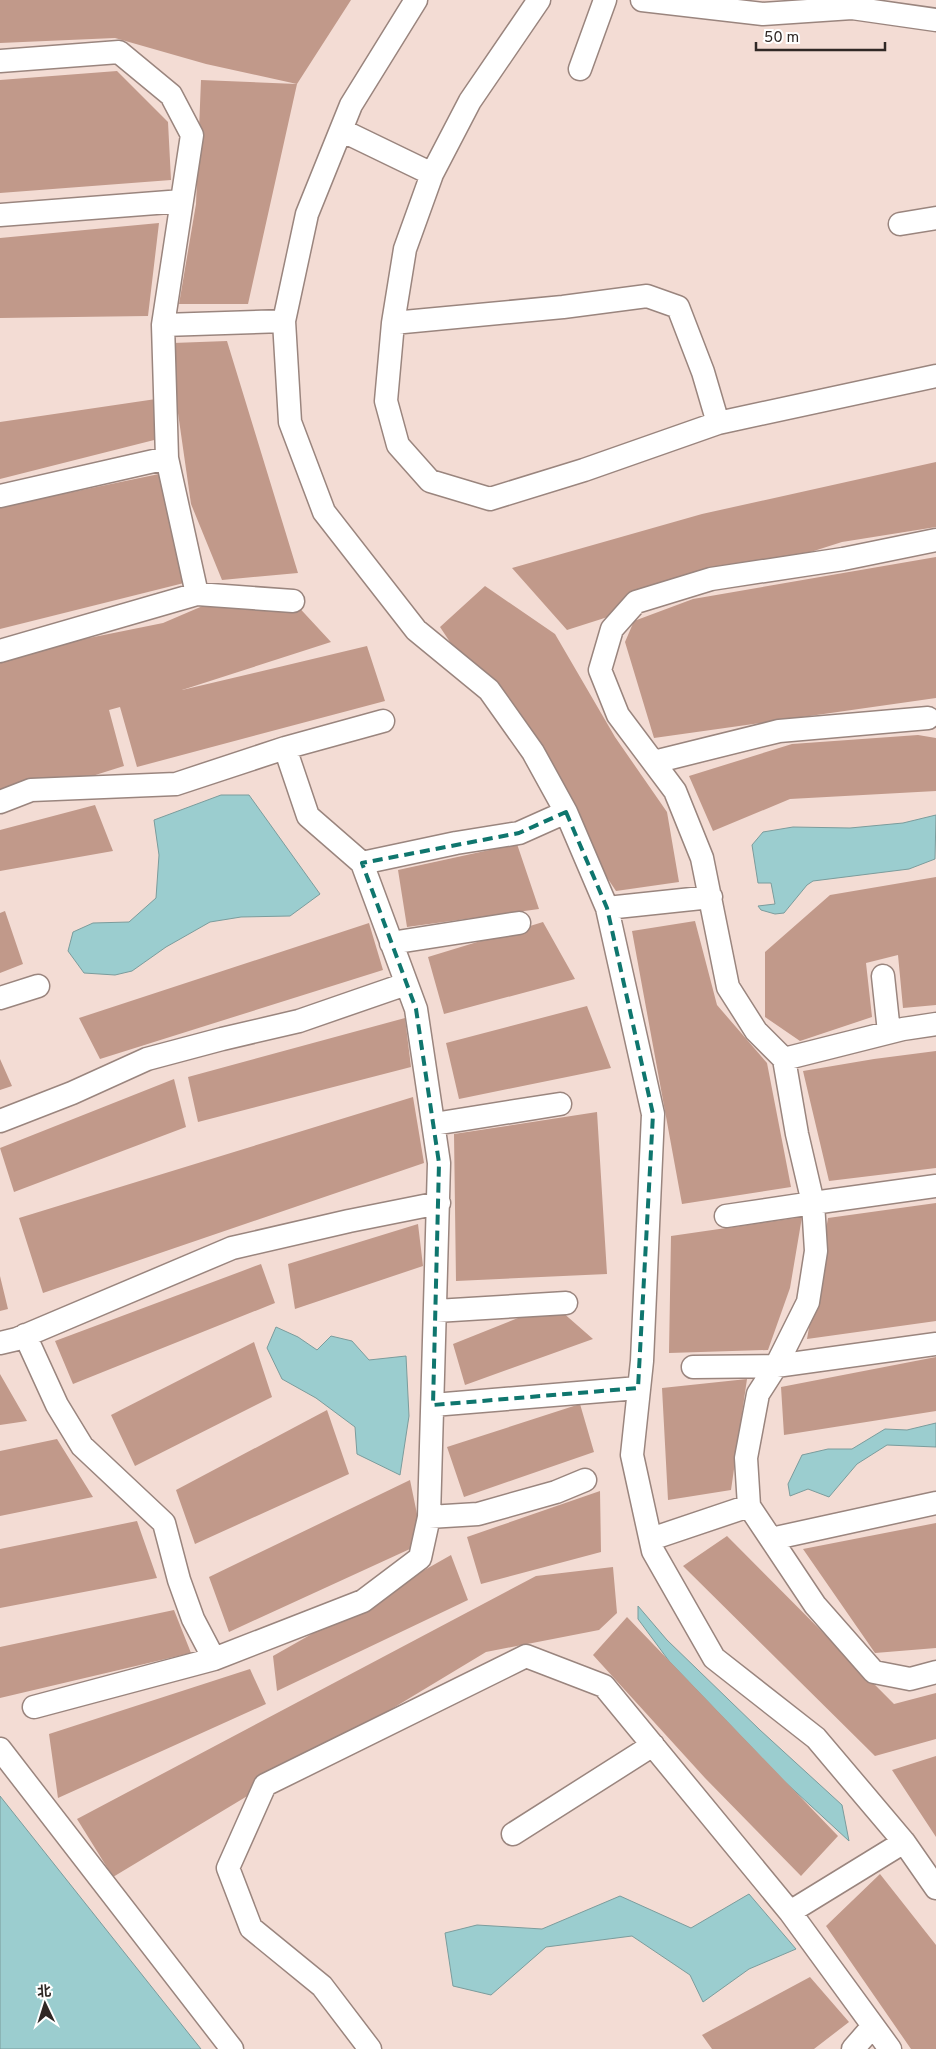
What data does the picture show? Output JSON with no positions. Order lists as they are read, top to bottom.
{
  "scale_bar": "50 m",
  "north": "top"
}
